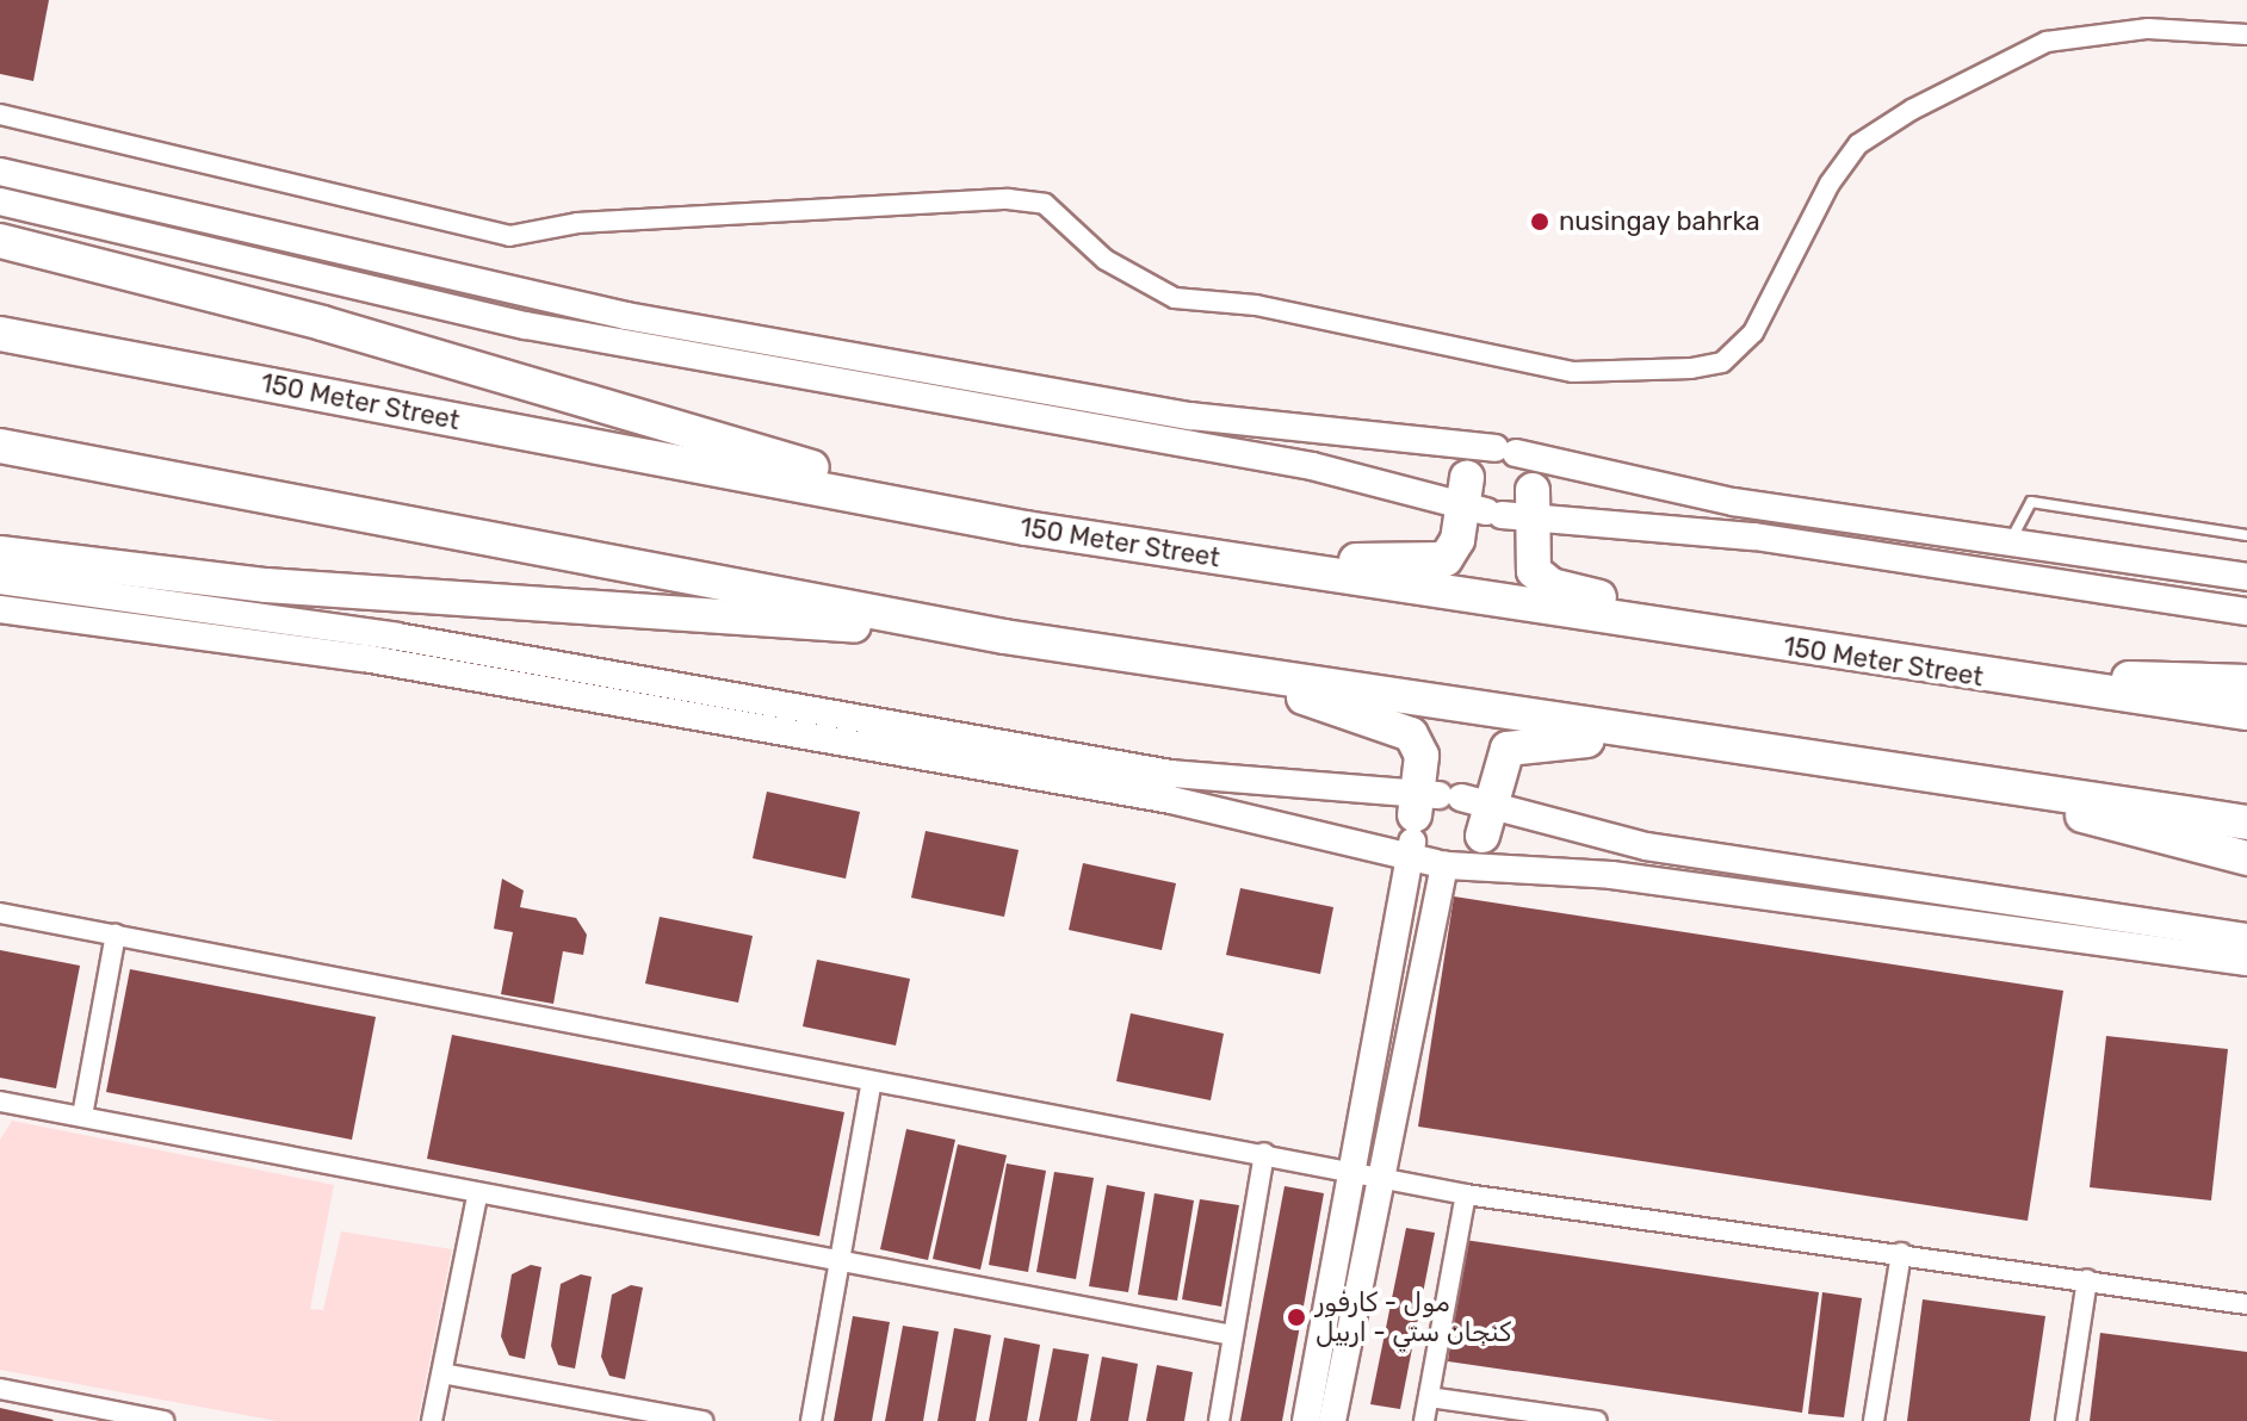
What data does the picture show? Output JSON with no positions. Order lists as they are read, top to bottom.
{
  "streets": {
    "highway": ["150 Meter Street"]
  },
  "places": ["nusingay bahrka", "مول - كارفور كنجان ستي - اربيل"]
}
